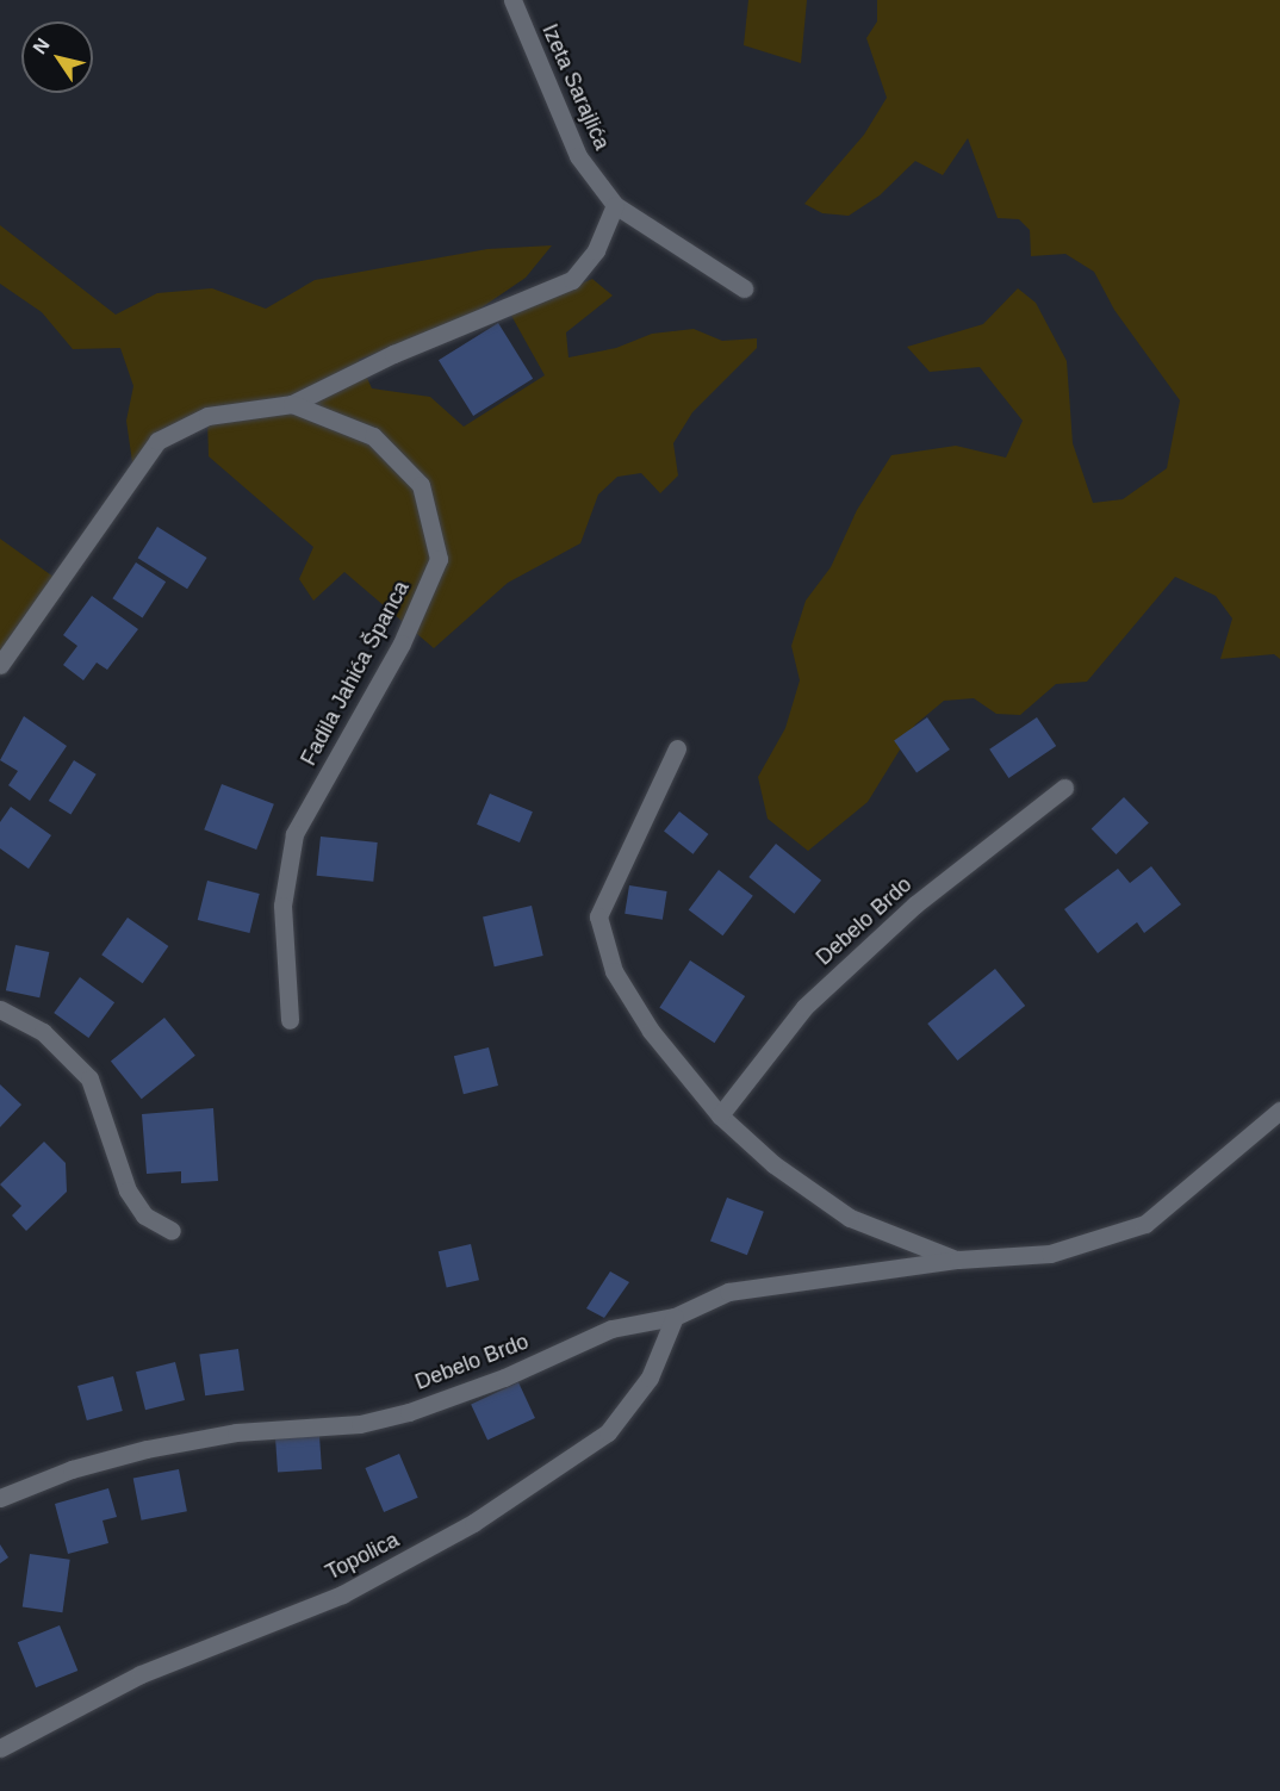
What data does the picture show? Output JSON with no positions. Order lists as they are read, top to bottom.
{
  "streets": {
    "street": [
      "Izeta Sarajlića",
      "Fadila Jahića Španca",
      "Debelo Brdo",
      "Topolica"
    ]
  },
  "crossings": [
    ["Debelo Brdo", "Topolica"]
  ],
  "north": "top left"
}
